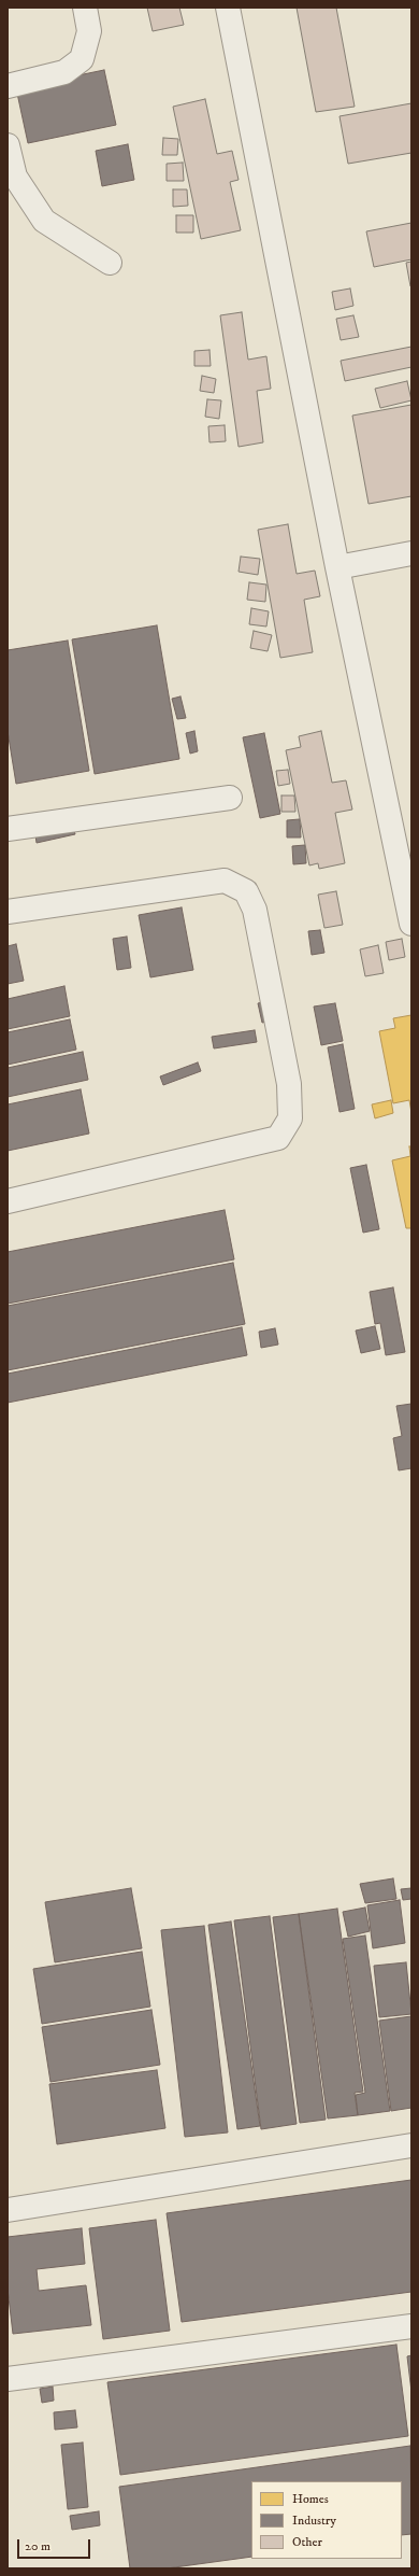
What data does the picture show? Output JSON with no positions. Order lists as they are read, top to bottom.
{
  "legend": ["Homes", "Industry", "Other"],
  "scale_bar": "20 m"
}
